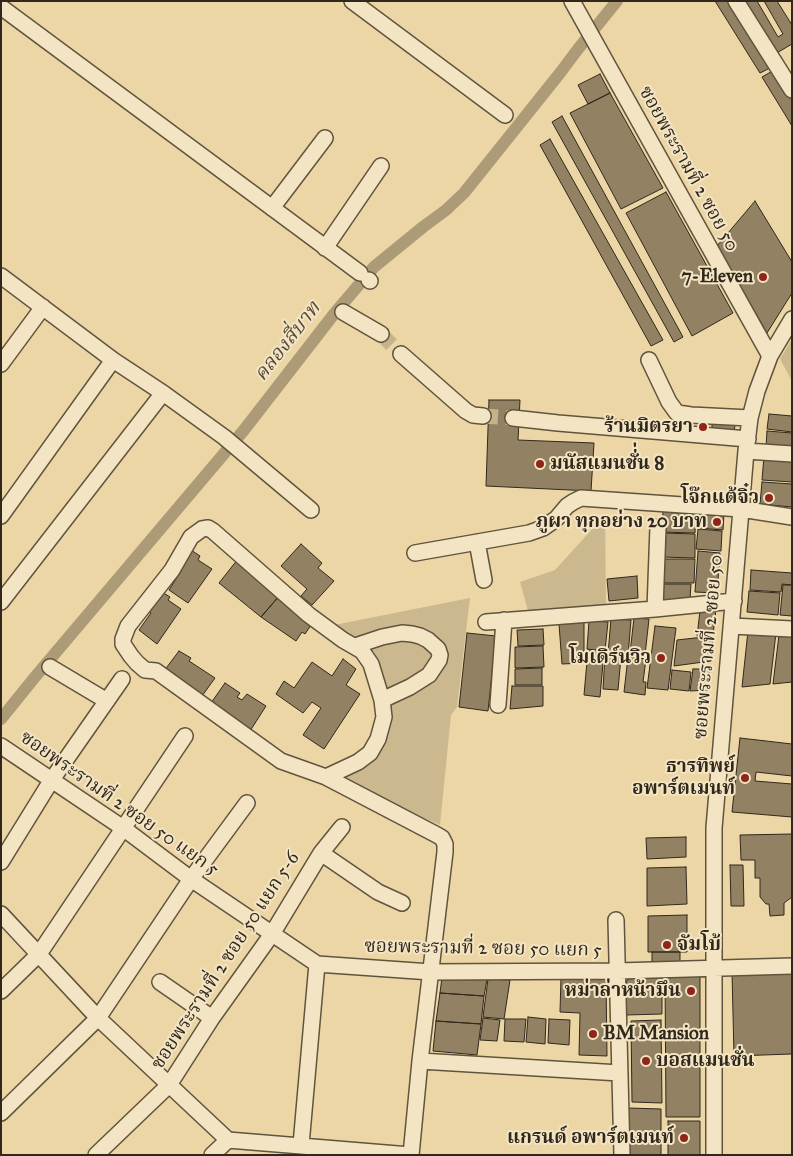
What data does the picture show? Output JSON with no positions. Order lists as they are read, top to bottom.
{
  "streets": {
    "street": ["ซอยพระรามที่ 2 ซอย 50", "ซอยพระรามที่ 2 ซอย 50 แยก 5", "ซอยพระรามที่ 2 ซอย 50 แยก 5-6"]
  },
  "crossings": [
    ["ซอยพระรามที่ 2 ซอย 50", "ซอยพระรามที่ 2 ซอย 50 แยก 5"],
    ["ซอยพระรามที่ 2 ซอย 50 แยก 5", "ซอยพระรามที่ 2 ซอย 50 แยก 5-6"]
  ],
  "water": ["คลองสี่บาท"],
  "places": [
    "7-Eleven",
    "ร้านมิตรยา",
    "มนัสแมนชั่่น 8",
    "โจ๊กแต้จิ๋ว",
    "ภูผา ทุกอย่าง 20 บาท",
    "โมเดิร์นวิว",
    "ธารทิพย์ อพาร์ตเมนท์",
    "จัมโบ้",
    "หม่าล่าหน้ามึน",
    "BM Mansion",
    "บอสแมนชั่น",
    "แกรนด์ อพาร์ตเมนท์"
  ]
}
